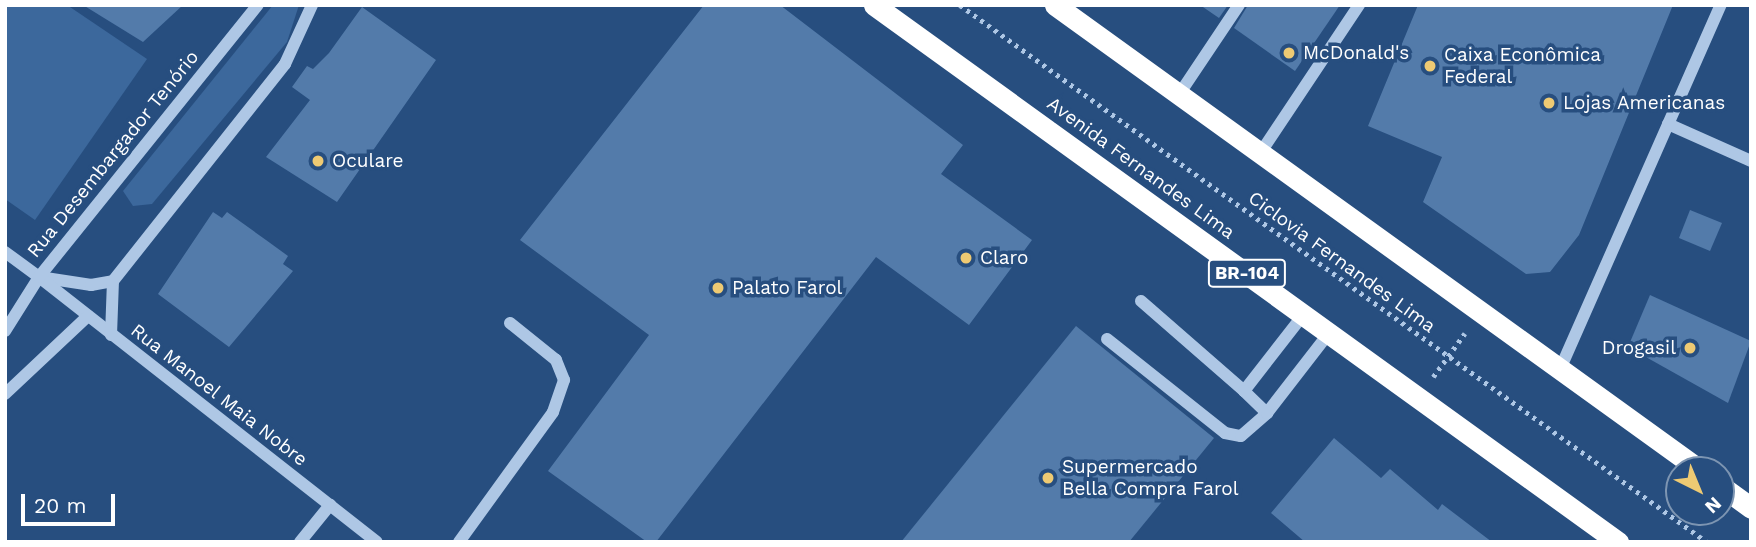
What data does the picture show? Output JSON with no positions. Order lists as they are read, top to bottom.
{
  "streets": {
    "highway": ["Avenida Fernandes Lima", "BR-104"],
    "street": ["Rua Desembargador Tenório", "Rua Manoel Maia Nobre"],
    "path": ["Ciclovia Fernandes Lima"]
  },
  "crossings": [
    ["Rua Desembargador Tenório", "Rua Manoel Maia Nobre"]
  ],
  "places": [
    "McDonald's",
    "Caixa Econômica Federal",
    "Lojas Americanas",
    "Oculare",
    "Claro",
    "Palato Farol",
    "Drogasil",
    "Supermercado Bella Compra Farol"
  ],
  "scale_bar": "20 m",
  "north": "bottom right"
}
